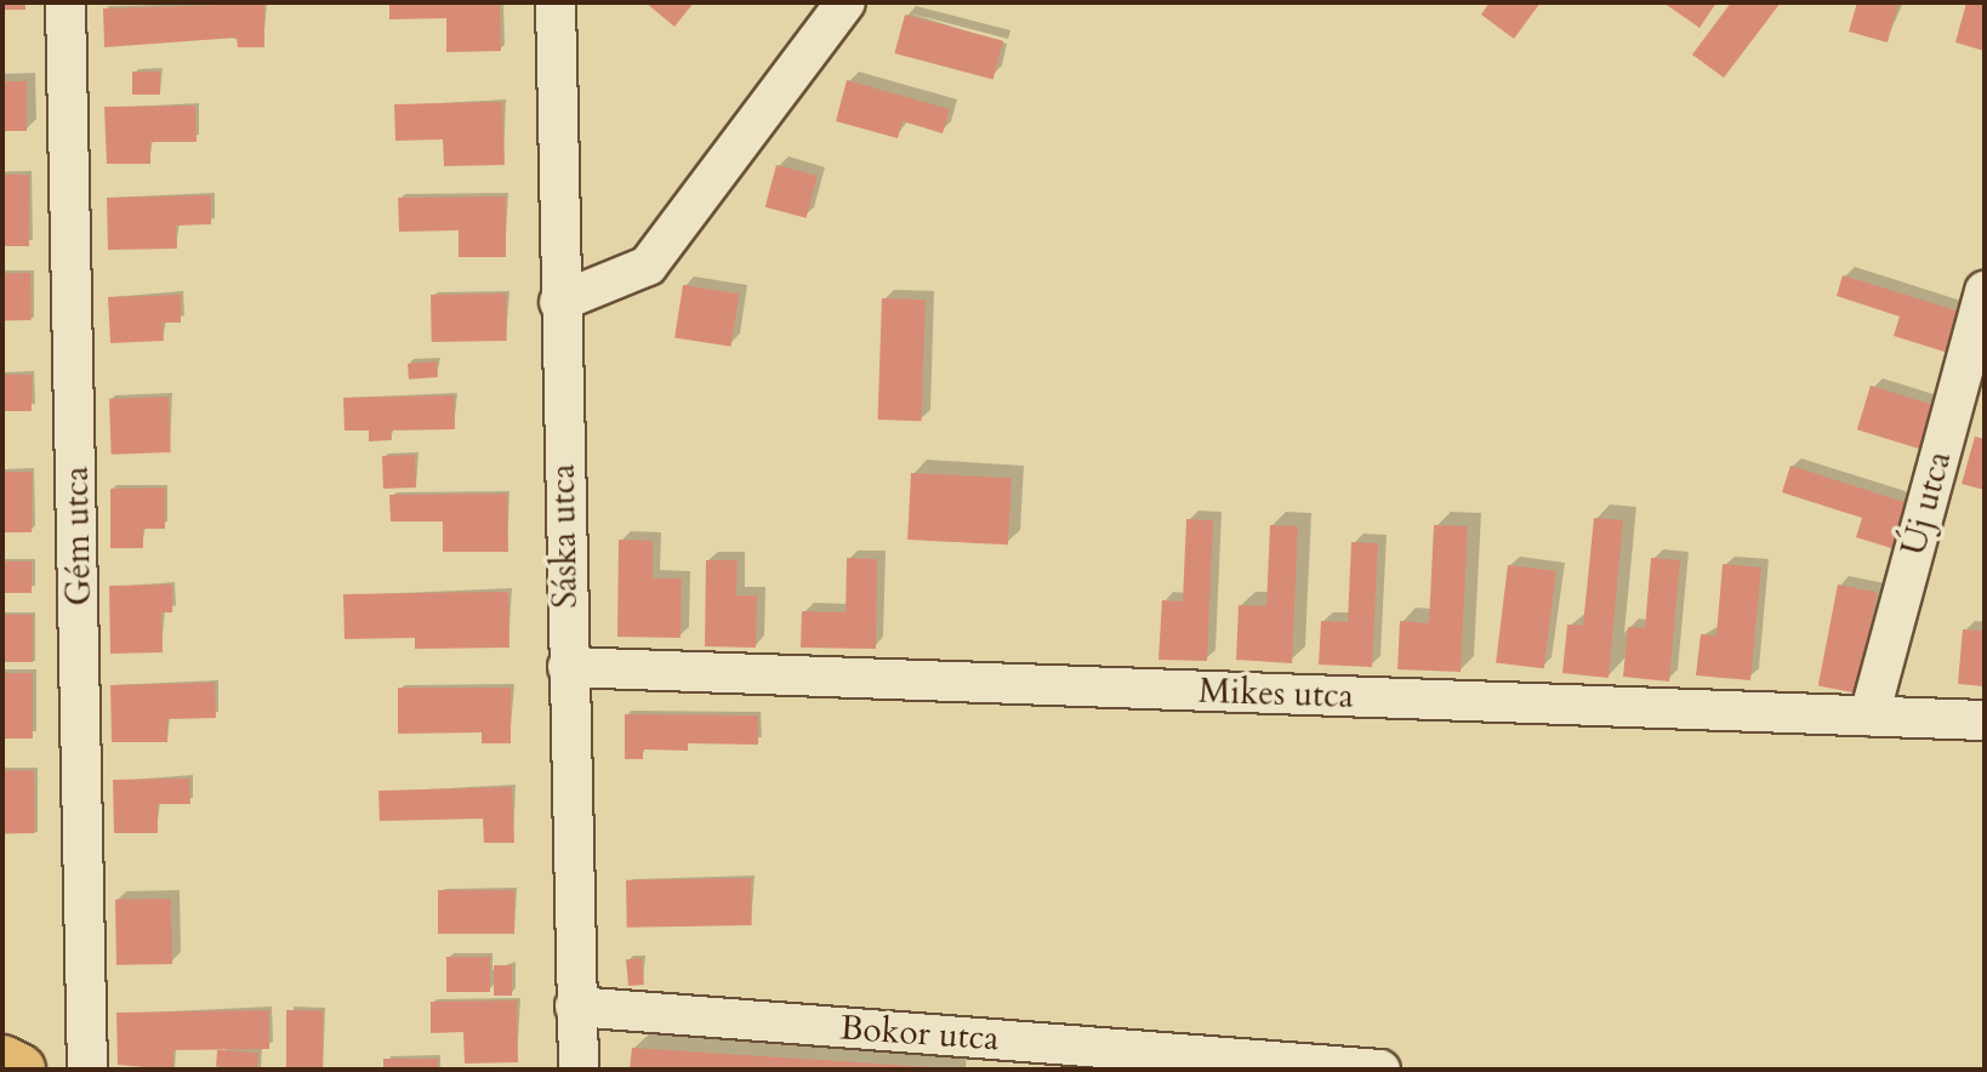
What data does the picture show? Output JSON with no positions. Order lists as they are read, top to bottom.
{
  "streets": {
    "street": [
      "Új utca",
      "Gém utca",
      "Sáska utca",
      "Mikes utca",
      "Bokor utca"
    ]
  },
  "crossings": [
    ["Új utca", "Mikes utca"],
    ["Sáska utca", "Mikes utca"],
    ["Sáska utca", "Bokor utca"]
  ]
}
